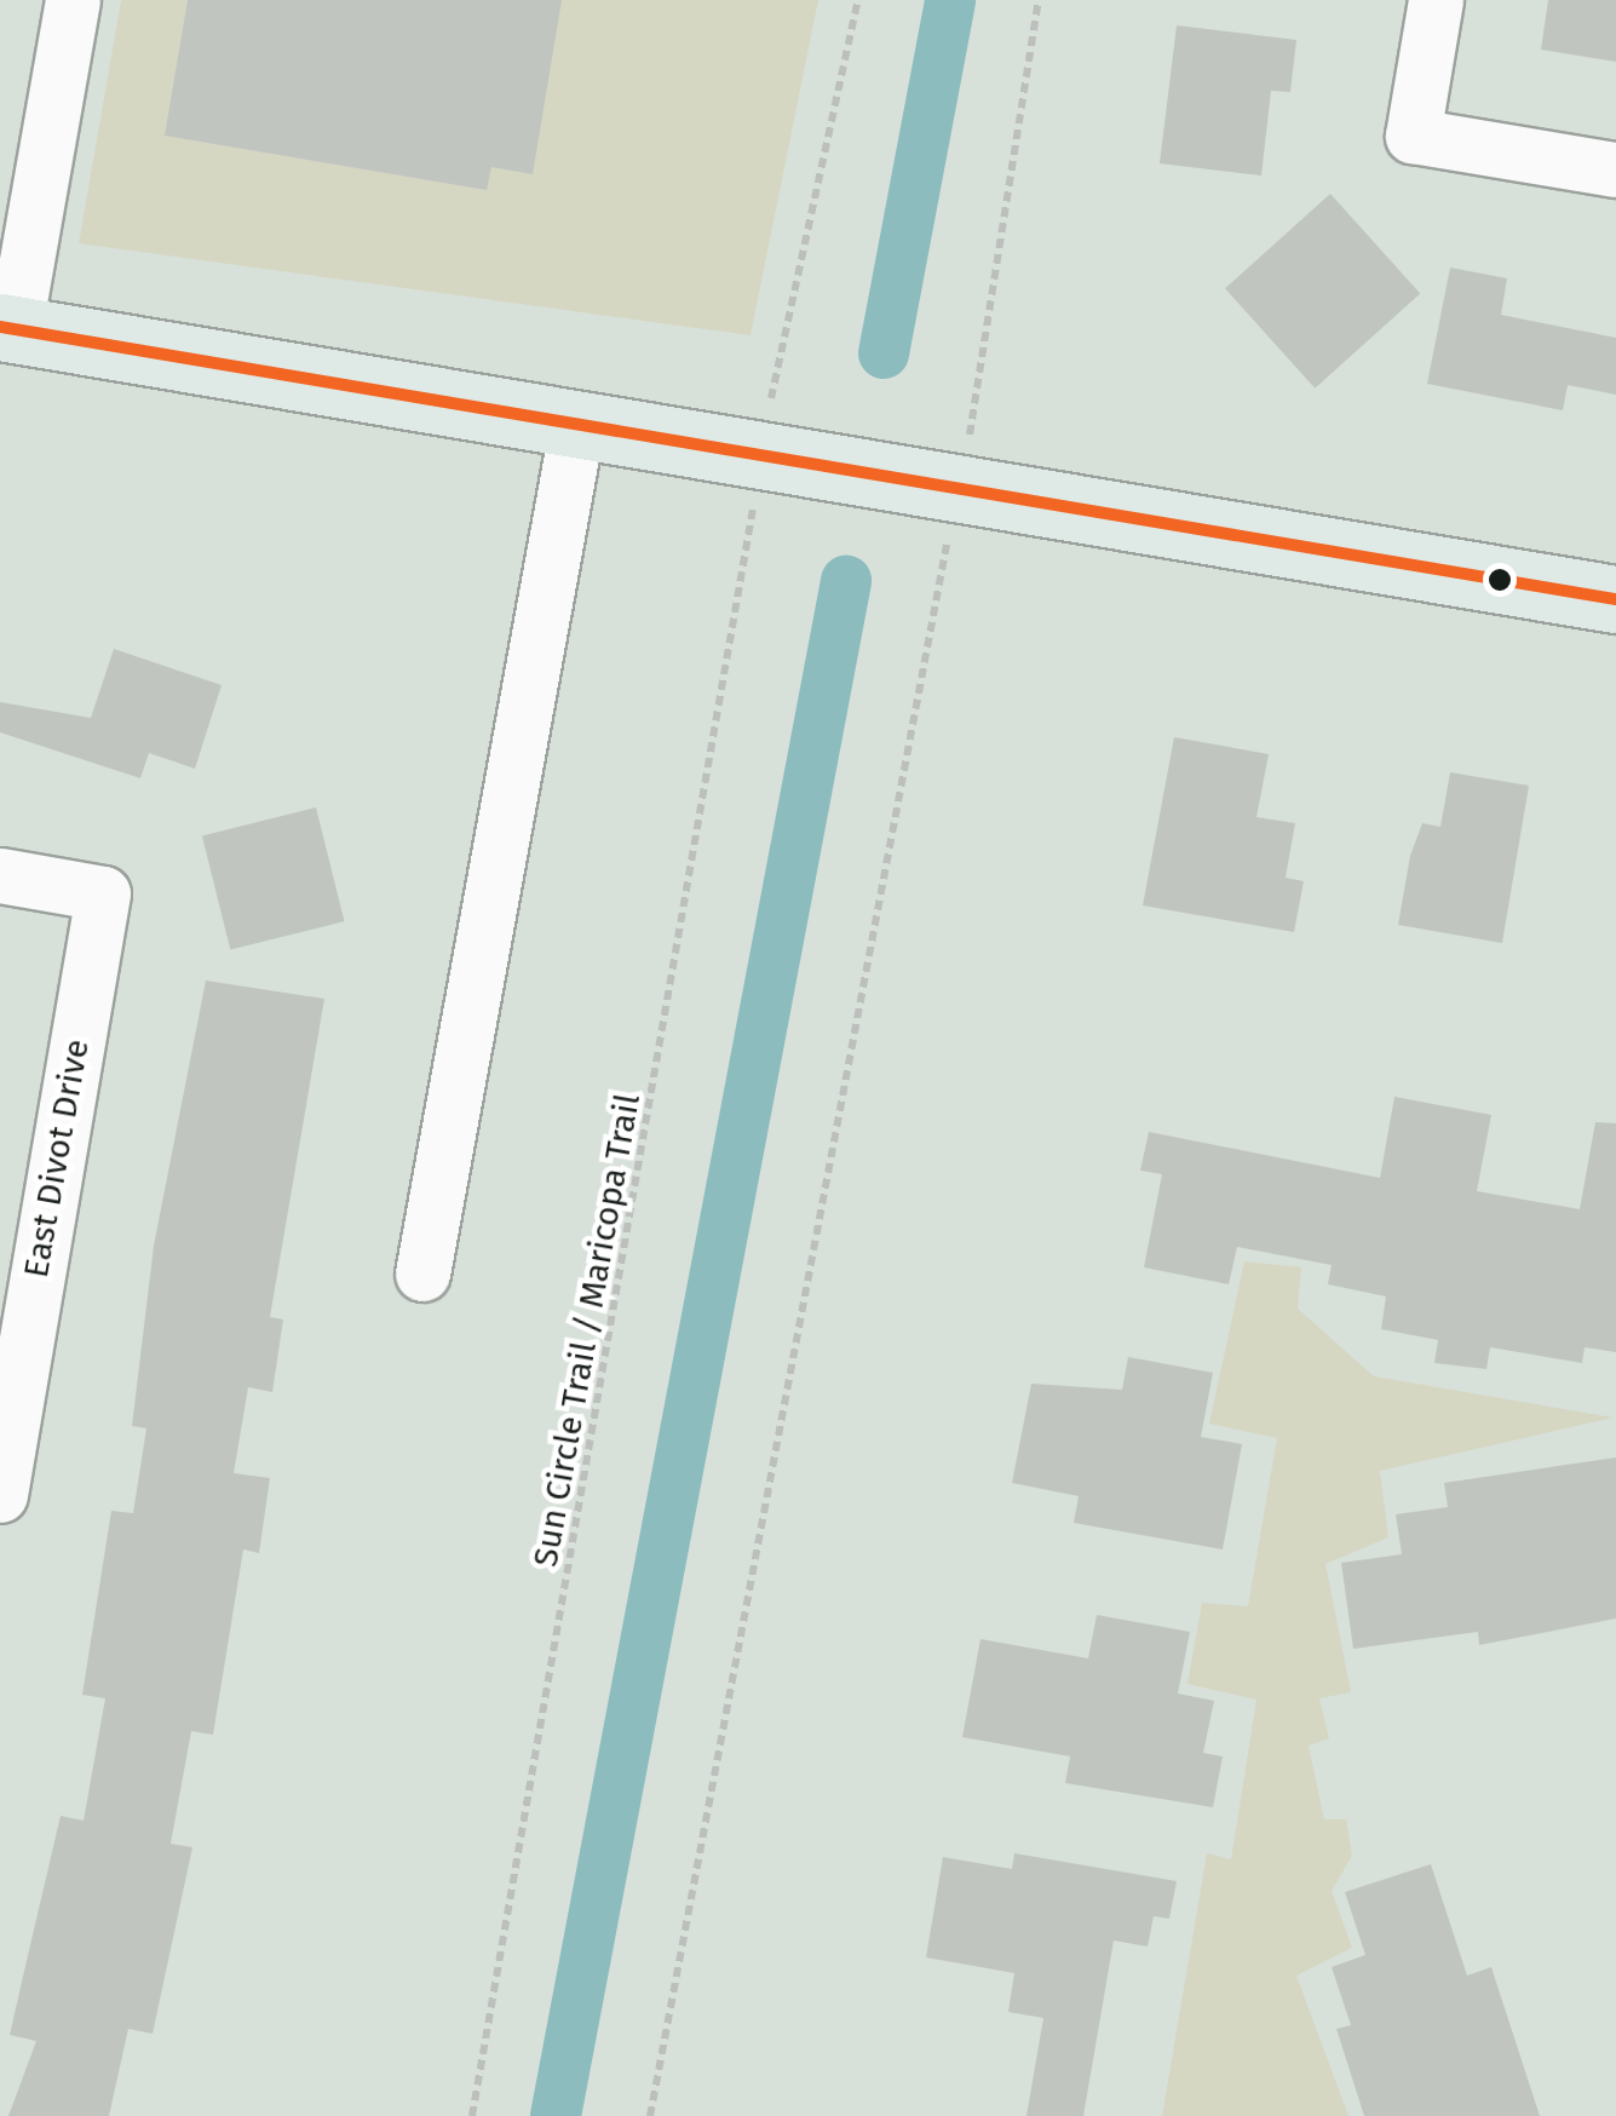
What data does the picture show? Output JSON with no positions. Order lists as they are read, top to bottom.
{
  "streets": {
    "street": ["East Divot Drive"],
    "path": ["Sun Circle Trail / Maricopa Trail"]
  }
}
